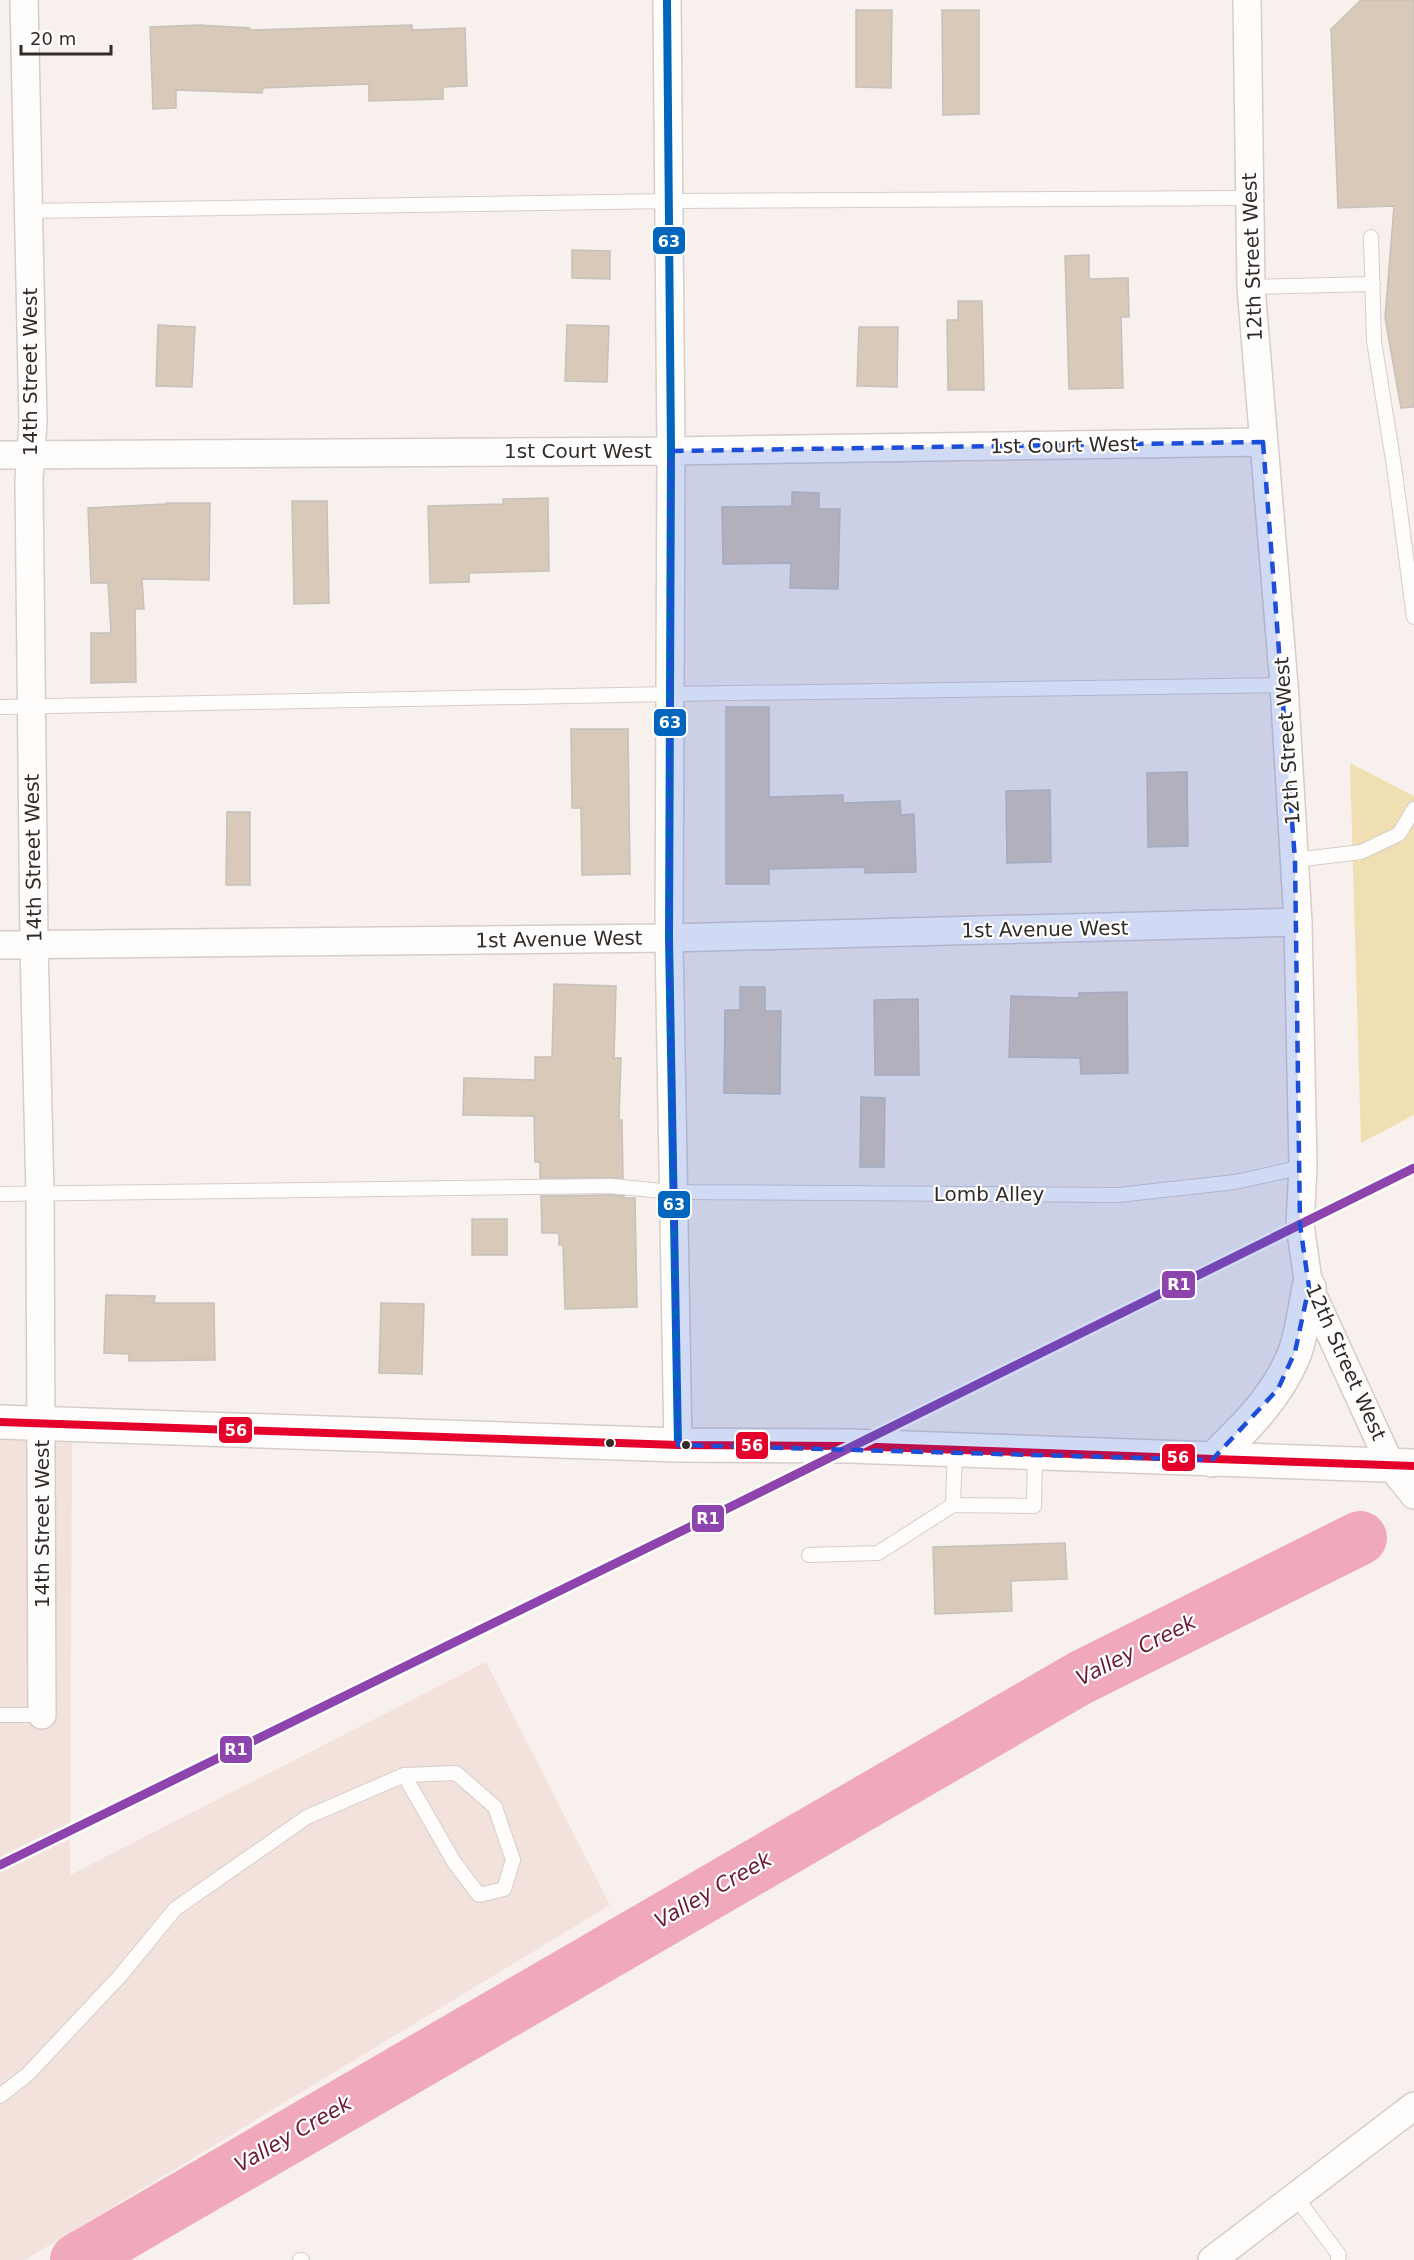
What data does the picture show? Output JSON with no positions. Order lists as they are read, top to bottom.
{
  "streets": {
    "street": [
      "12th Street West",
      "14th Street West",
      "1st Court West",
      "1st Avenue West"
    ],
    "lane": ["Lomb Alley"]
  },
  "crossings": [
    ["12th Street West", "1st Court West"],
    ["12th Street West", "1st Avenue West"],
    ["12th Street West", "Lomb Alley"],
    ["14th Street West", "1st Court West"],
    ["14th Street West", "1st Avenue West"],
    ["14th Street West", "Lomb Alley"]
  ],
  "water": ["Valley Creek"],
  "lines": ["transit line 63", "transit line R1", "transit line 56"],
  "scale_bar": "20 m"
}
